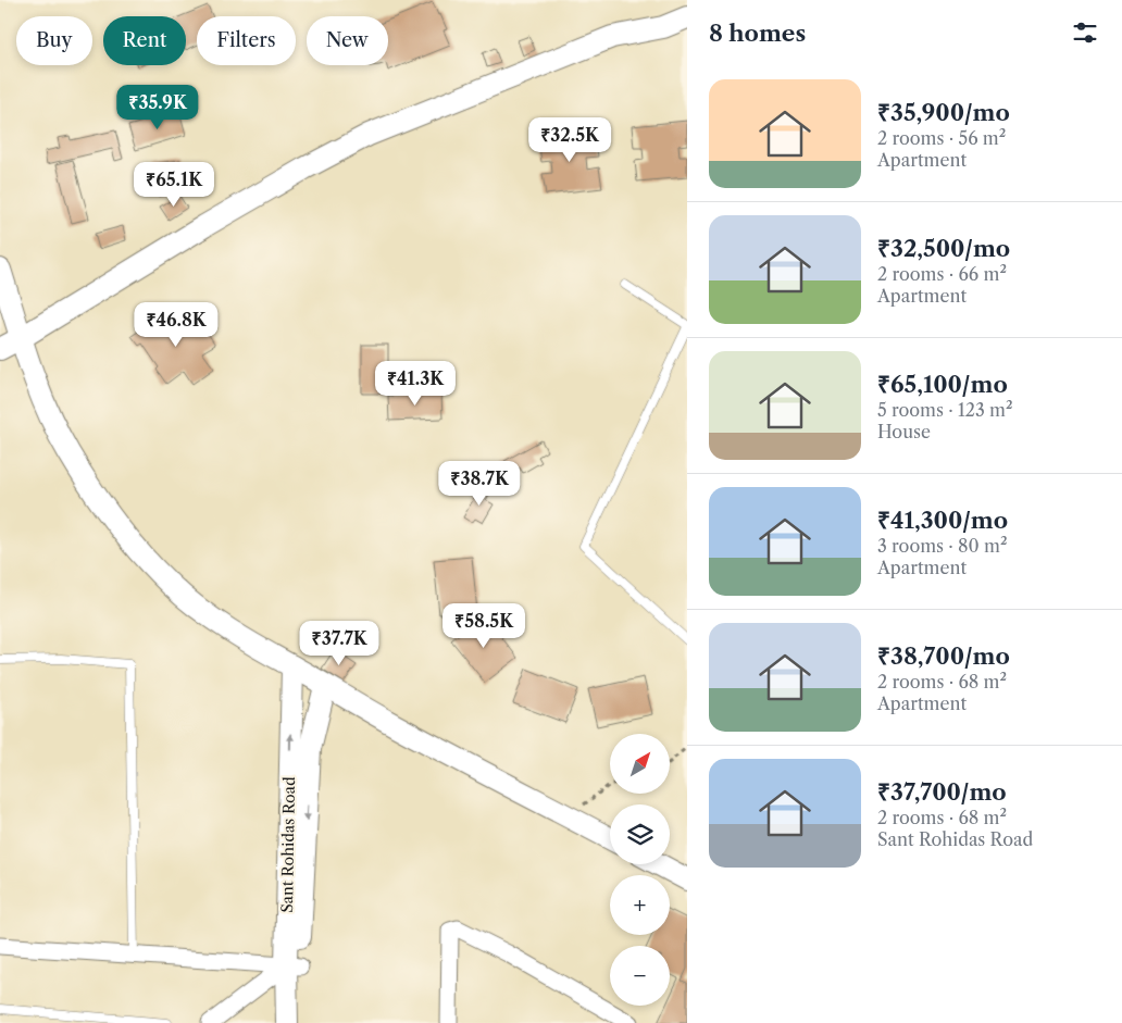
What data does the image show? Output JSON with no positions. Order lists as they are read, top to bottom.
{
  "streets": {
    "street": ["Sant Rohidas Road"]
  },
  "north": "top right",
  "page": {
    "heading": "8 homes",
    "chip": [
      "Buy",
      "Rent",
      "Filters",
      "New"
    ],
    "list": [
      {
        "name": "₹35,900/mo",
        "note": "2 rooms · 56 m² · Apartment"
      },
      {
        "name": "₹32,500/mo",
        "note": "2 rooms · 66 m² · Apartment"
      },
      {
        "name": "₹65,100/mo",
        "note": "5 rooms · 123 m² · House"
      },
      {
        "name": "₹41,300/mo",
        "note": "3 rooms · 80 m² · Apartment"
      },
      {
        "name": "₹38,700/mo",
        "note": "2 rooms · 68 m² · Apartment"
      },
      {
        "name": "₹37,700/mo",
        "note": "2 rooms · 68 m² · Sant Rohidas Road"
      }
    ],
    "price": [
      "₹35.9K",
      "₹32.5K",
      "₹65.1K",
      "₹46.8K",
      "₹41.3K",
      "₹38.7K",
      "₹58.5K",
      "₹37.7K"
    ],
    "map_buttons": ["+", "−"]
  }
}
